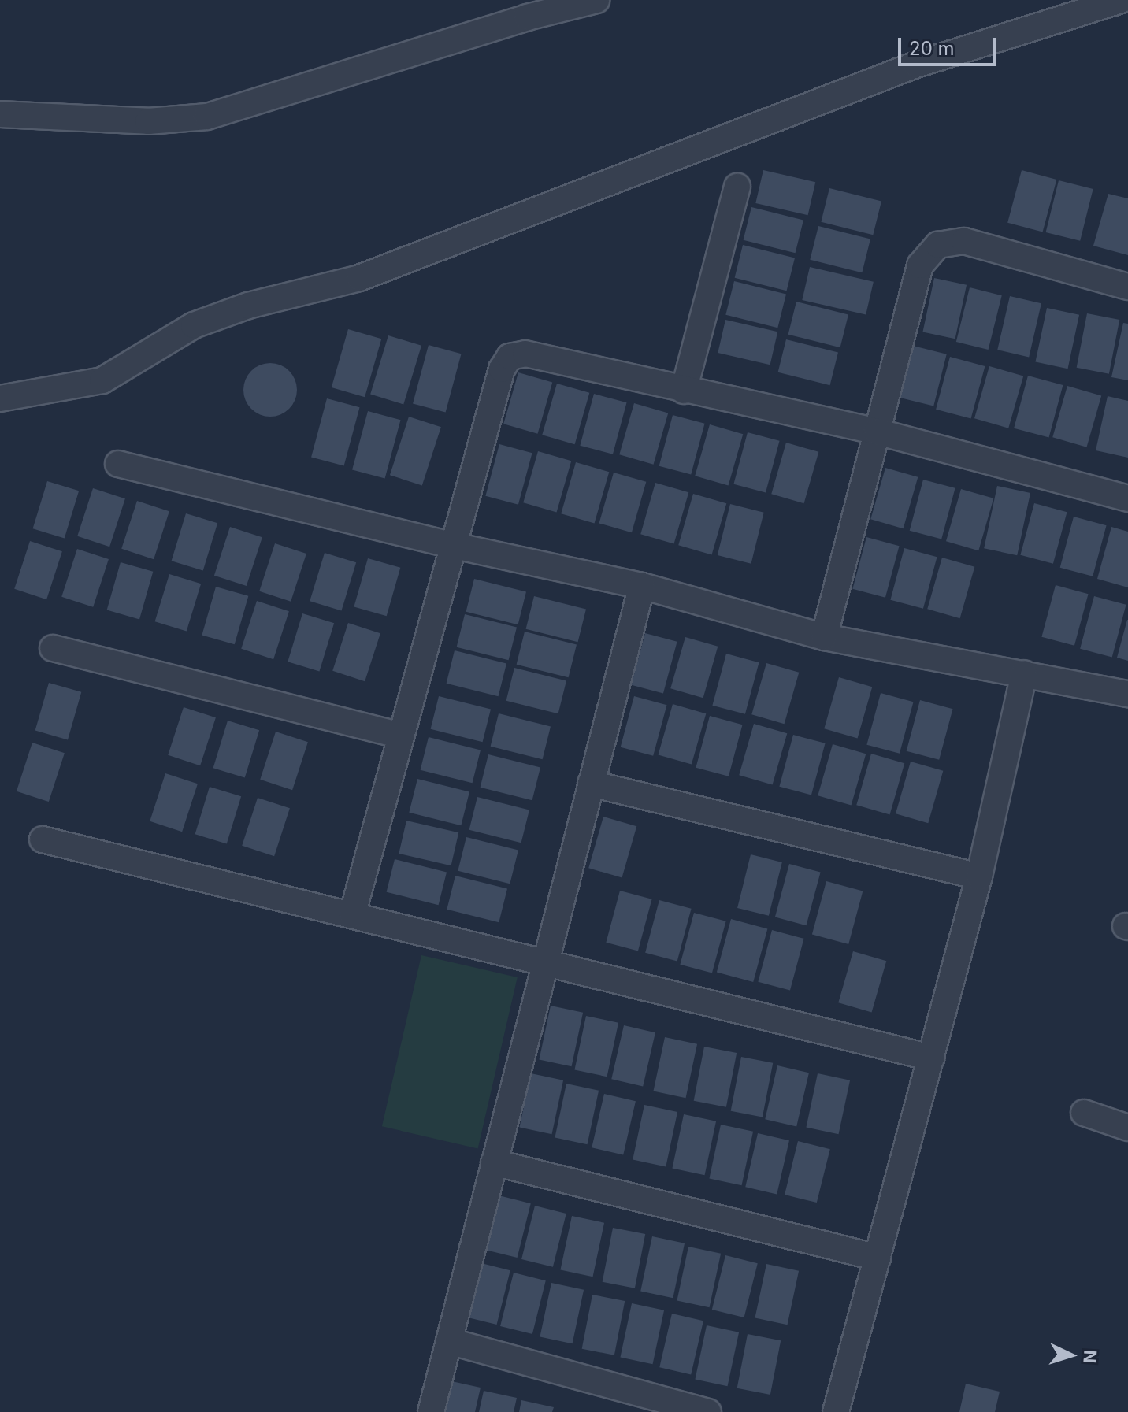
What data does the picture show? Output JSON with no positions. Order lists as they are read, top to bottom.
{
  "scale_bar": "20 m",
  "north": "right"
}
